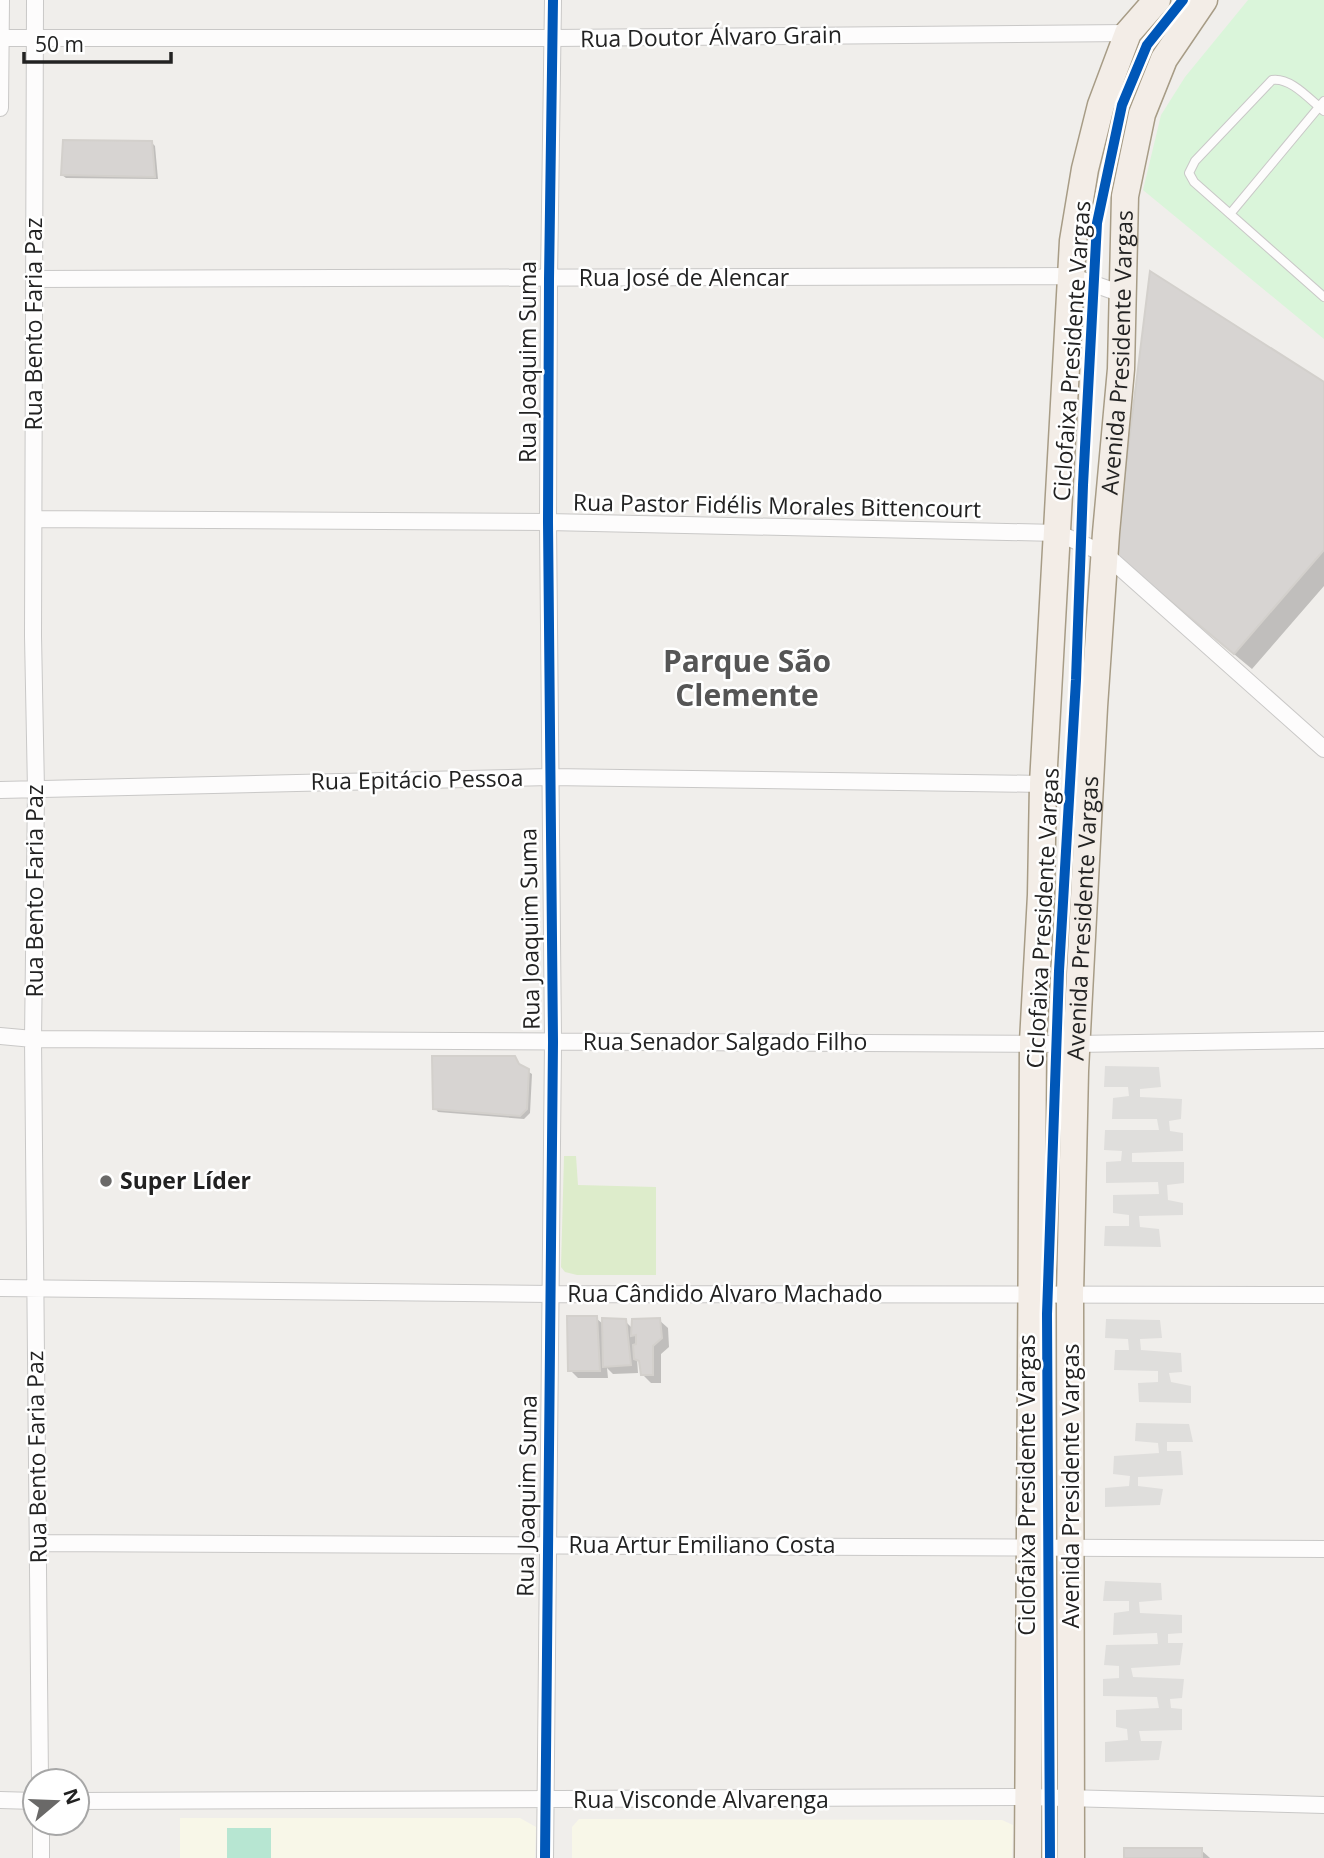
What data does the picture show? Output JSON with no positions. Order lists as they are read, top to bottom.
{
  "streets": {
    "main road": ["Avenida Presidente Vargas"],
    "street": [
      "Rua Doutor Álvaro Grain",
      "Rua José de Alencar",
      "Rua Bento Faria Paz",
      "Rua Joaquim Suma",
      "Rua Pastor Fidélis Morales Bittencourt",
      "Rua Epitácio Pessoa",
      "Rua Senador Salgado Filho",
      "Rua Cândido Alvaro Machado",
      "Rua Artur Emiliano Costa",
      "Rua Visconde Alvarenga"
    ],
    "cycle path": ["Ciclofaixa Presidente Vargas"]
  },
  "crossings": [
    ["Rua Doutor Álvaro Grain", "Rua Bento Faria Paz"],
    ["Rua Doutor Álvaro Grain", "Avenida Presidente Vargas"],
    ["Rua Doutor Álvaro Grain", "Rua Joaquim Suma"],
    ["Rua José de Alencar", "Rua Bento Faria Paz"],
    ["Rua José de Alencar", "Avenida Presidente Vargas"],
    ["Rua José de Alencar", "Rua Joaquim Suma"],
    ["Rua Bento Faria Paz", "Rua Pastor Fidélis Morales Bittencourt"],
    ["Rua Bento Faria Paz", "Rua Epitácio Pessoa"],
    ["Rua Bento Faria Paz", "Rua Senador Salgado Filho"],
    ["Rua Bento Faria Paz", "Rua Cândido Alvaro Machado"],
    ["Rua Bento Faria Paz", "Rua Artur Emiliano Costa"],
    ["Avenida Presidente Vargas", "Rua Pastor Fidélis Morales Bittencourt"],
    ["Avenida Presidente Vargas", "Rua Epitácio Pessoa"],
    ["Avenida Presidente Vargas", "Rua Senador Salgado Filho"],
    ["Avenida Presidente Vargas", "Rua Cândido Alvaro Machado"],
    ["Avenida Presidente Vargas", "Rua Artur Emiliano Costa"],
    ["Avenida Presidente Vargas", "Rua Visconde Alvarenga"],
    ["Rua Joaquim Suma", "Rua Pastor Fidélis Morales Bittencourt"],
    ["Rua Joaquim Suma", "Rua Epitácio Pessoa"],
    ["Rua Joaquim Suma", "Rua Senador Salgado Filho"],
    ["Rua Joaquim Suma", "Rua Cândido Alvaro Machado"],
    ["Rua Joaquim Suma", "Rua Artur Emiliano Costa"],
    ["Rua Joaquim Suma", "Rua Visconde Alvarenga"]
  ],
  "districts": ["Parque São Clemente"],
  "places": ["Super Líder"],
  "scale_bar": "50 m",
  "north": "right"
}
